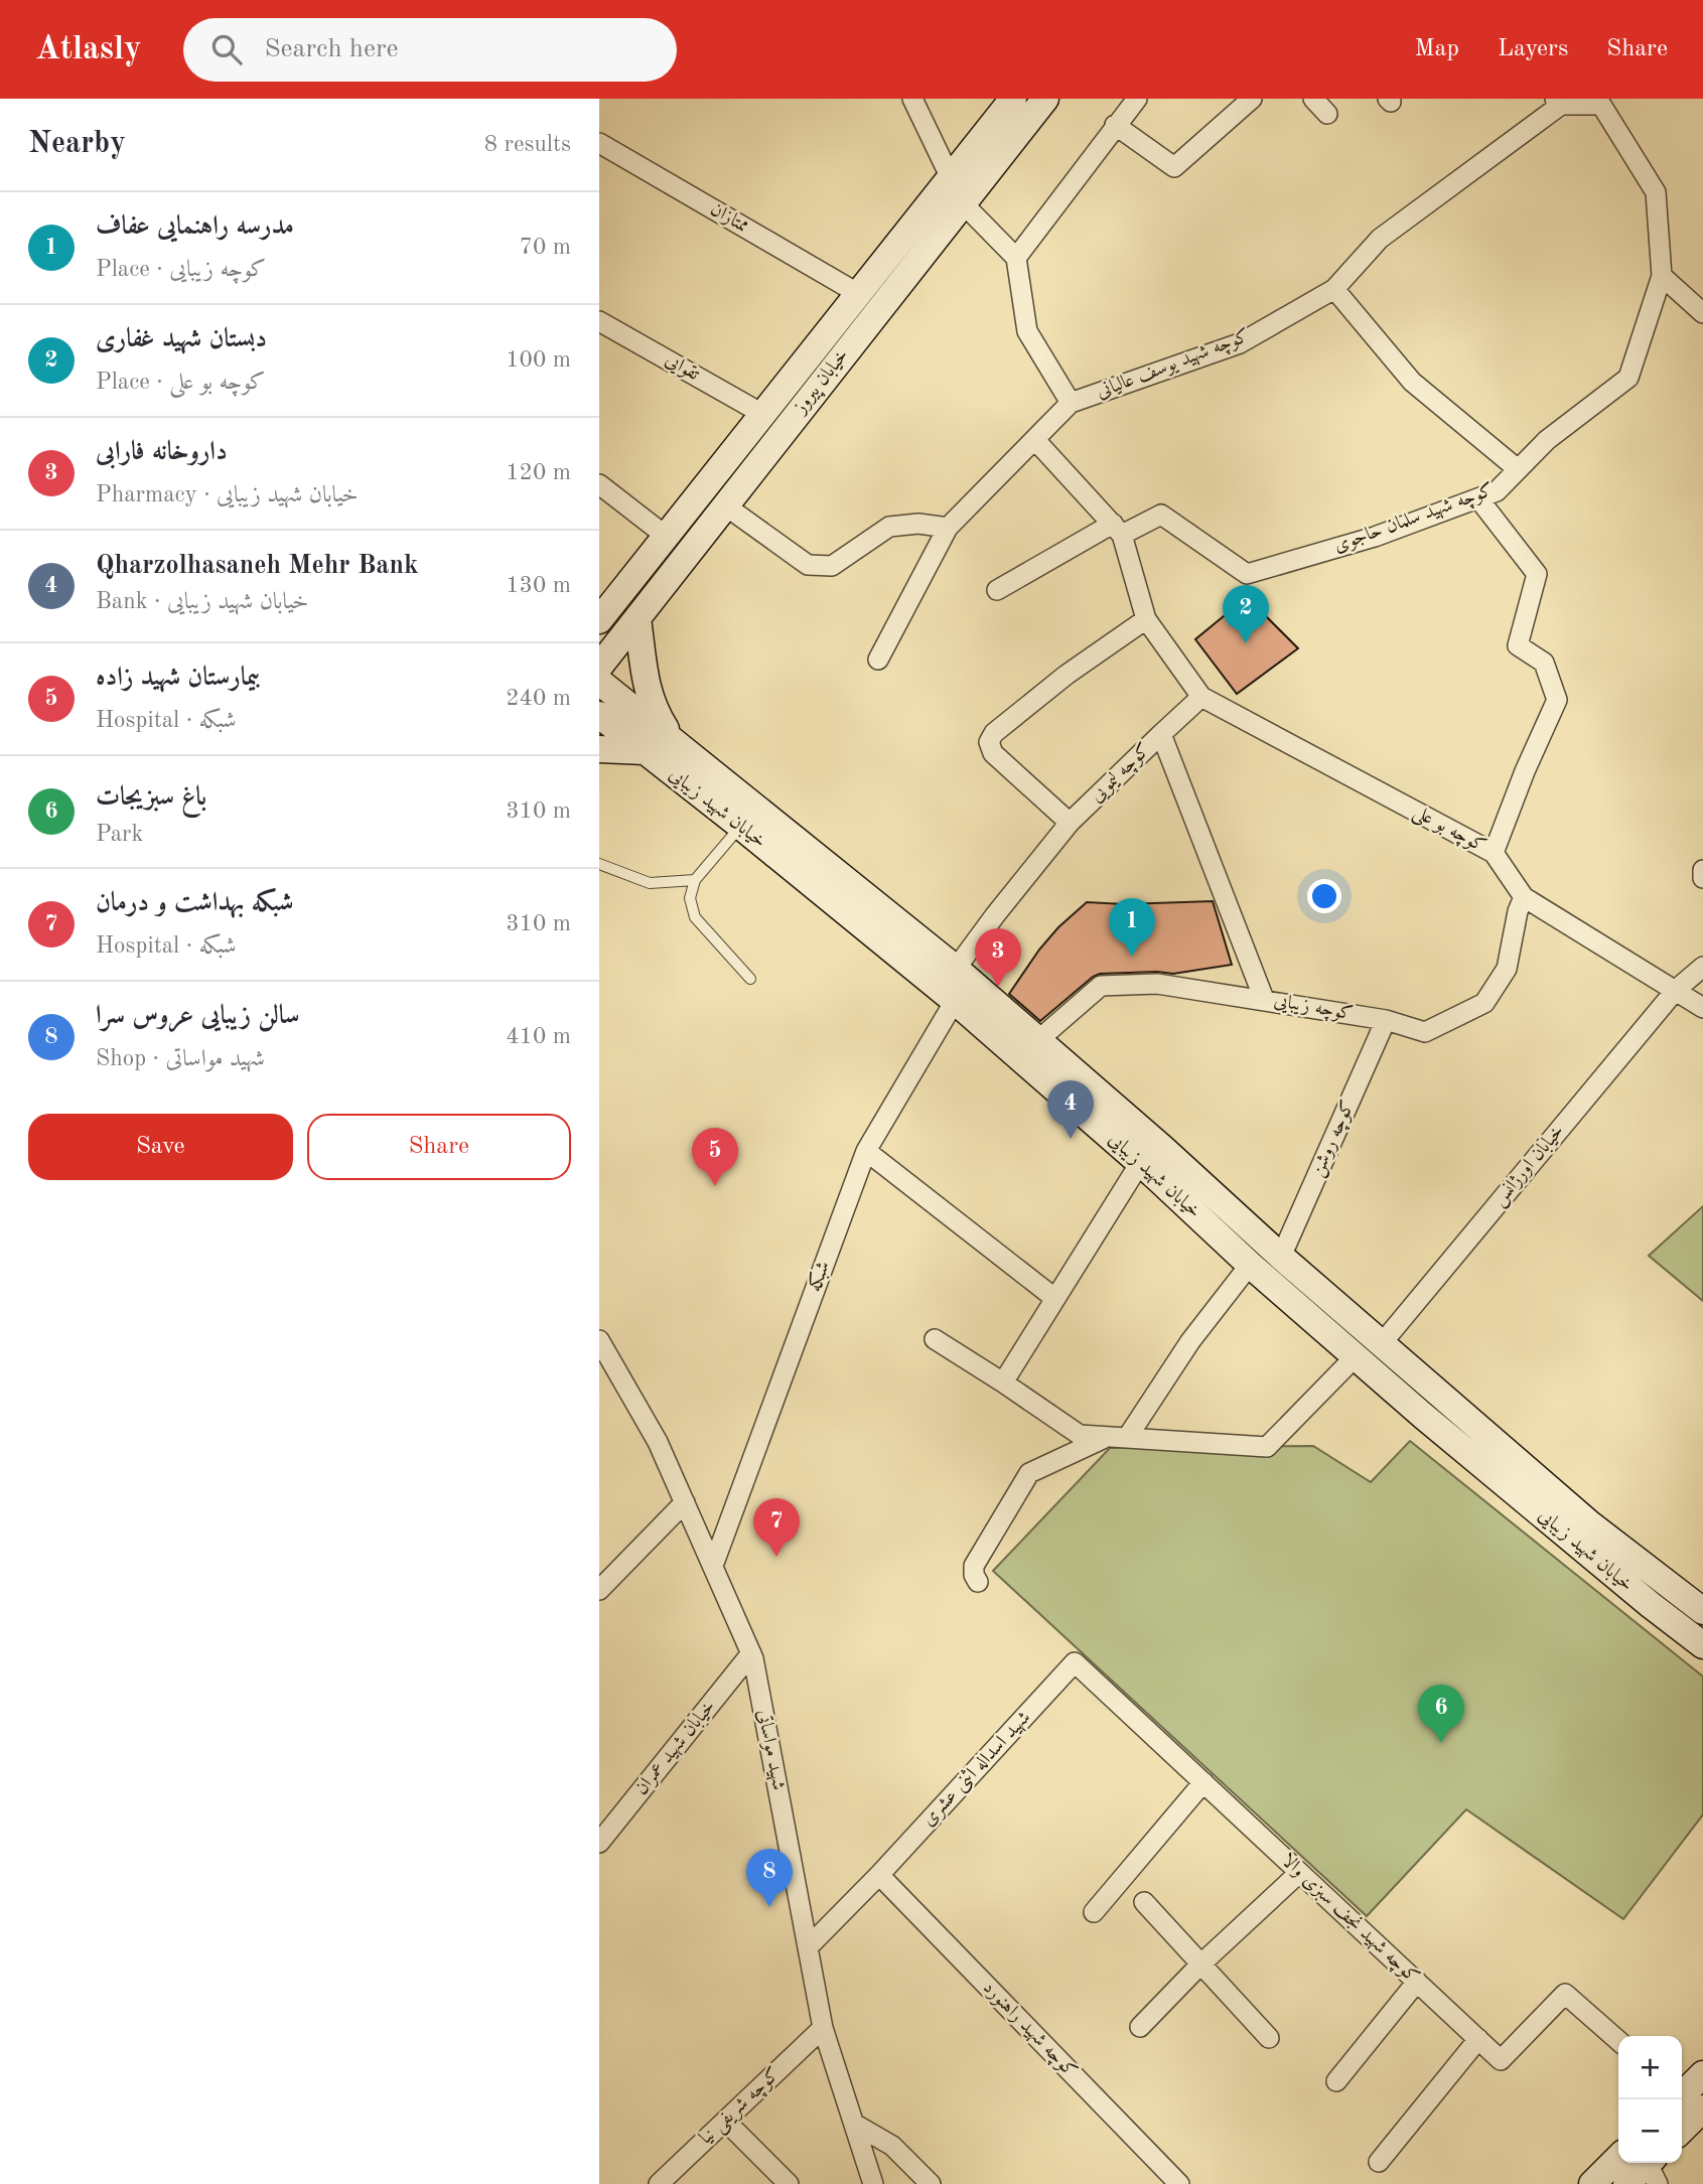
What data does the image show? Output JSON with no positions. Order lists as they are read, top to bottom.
{
  "streets": {
    "main road": ["خیابان پیروز", "خیابان شهید زیبایی"],
    "street": [
      "ممتازان",
      "کوچه شهید یوسف عالیانی",
      "تقوایی",
      "کوچه شهید سلمان حاجوی",
      "کوچه لیمویی",
      "کوچه بو علی",
      "کوچه زیبایی",
      "کوچه روشن",
      "خیابان اورژانس",
      "شبکه",
      "خیابان شهید عمران",
      "شهید مواساتی",
      "شهید اسداله اثنی عشری",
      "کوچه شهید نجف سبزی والا",
      "کوچه شهید راهنورد",
      "کوچه شریفی نیا"
    ]
  },
  "crossings": [
    ["ممتازان", "خیابان پیروز"],
    ["تقوایی", "خیابان پیروز"],
    ["کوچه لیمویی", "خیابان شهید زیبایی"],
    ["کوچه لیمویی", "کوچه زیبایی"],
    ["خیابان شهید زیبایی", "کوچه زیبایی"],
    ["خیابان شهید زیبایی", "کوچه روشن"],
    ["خیابان شهید زیبایی", "خیابان اورژانس"],
    ["خیابان شهید زیبایی", "شبکه"],
    ["کوچه بو علی", "کوچه زیبایی"],
    ["کوچه بو علی", "خیابان اورژانس"],
    ["کوچه زیبایی", "کوچه روشن"],
    ["شبکه", "شهید مواساتی"],
    ["خیابان شهید عمران", "شهید مواساتی"],
    ["شهید مواساتی", "شهید اسداله اثنی عشری"],
    ["شهید مواساتی", "کوچه شریفی نیا"],
    ["شهید اسداله اثنی عشری", "کوچه شهید نجف سبزی والا"],
    ["شهید اسداله اثنی عشری", "کوچه شهید راهنورد"]
  ],
  "page": {
    "header": "Atlasly",
    "search": "Search here",
    "nav": ["Map", "Layers", "Share"],
    "heading": ["Nearby", "8 results"],
    "list": [
      {
        "mark": "1",
        "name": "مدرسه راهنمایی عفاف",
        "note": "Place · کوچه زیبایی",
        "value": "70 m"
      },
      {
        "mark": "2",
        "name": "دبستان شهید غفاری",
        "note": "Place · کوچه بو علی",
        "value": "100 m"
      },
      {
        "mark": "3",
        "name": "داروخانه فارابی",
        "note": "Pharmacy · خیابان شهید زیبایی",
        "value": "120 m"
      },
      {
        "mark": "4",
        "name": "Qharzolhasaneh Mehr Bank",
        "note": "Bank · خیابان شهید زیبایی",
        "value": "130 m"
      },
      {
        "mark": "5",
        "name": "بیمارستان شهید زاده",
        "note": "Hospital · شبکه",
        "value": "240 m"
      },
      {
        "mark": "6",
        "name": "باغ سبزیجات",
        "note": "Park",
        "value": "310 m"
      },
      {
        "mark": "7",
        "name": "شبکه بهداشت و درمان",
        "note": "Hospital · شبکه",
        "value": "310 m"
      },
      {
        "mark": "8",
        "name": "سالن زیبایی عروس سرا",
        "note": "Shop · شهید مواساتی",
        "value": "410 m"
      }
    ],
    "pins": [
      "2",
      "1",
      "3",
      "4",
      "5",
      "7",
      "6",
      "8"
    ],
    "buttons": ["Save", "Share"],
    "map_buttons": ["+", "−"]
  }
}
